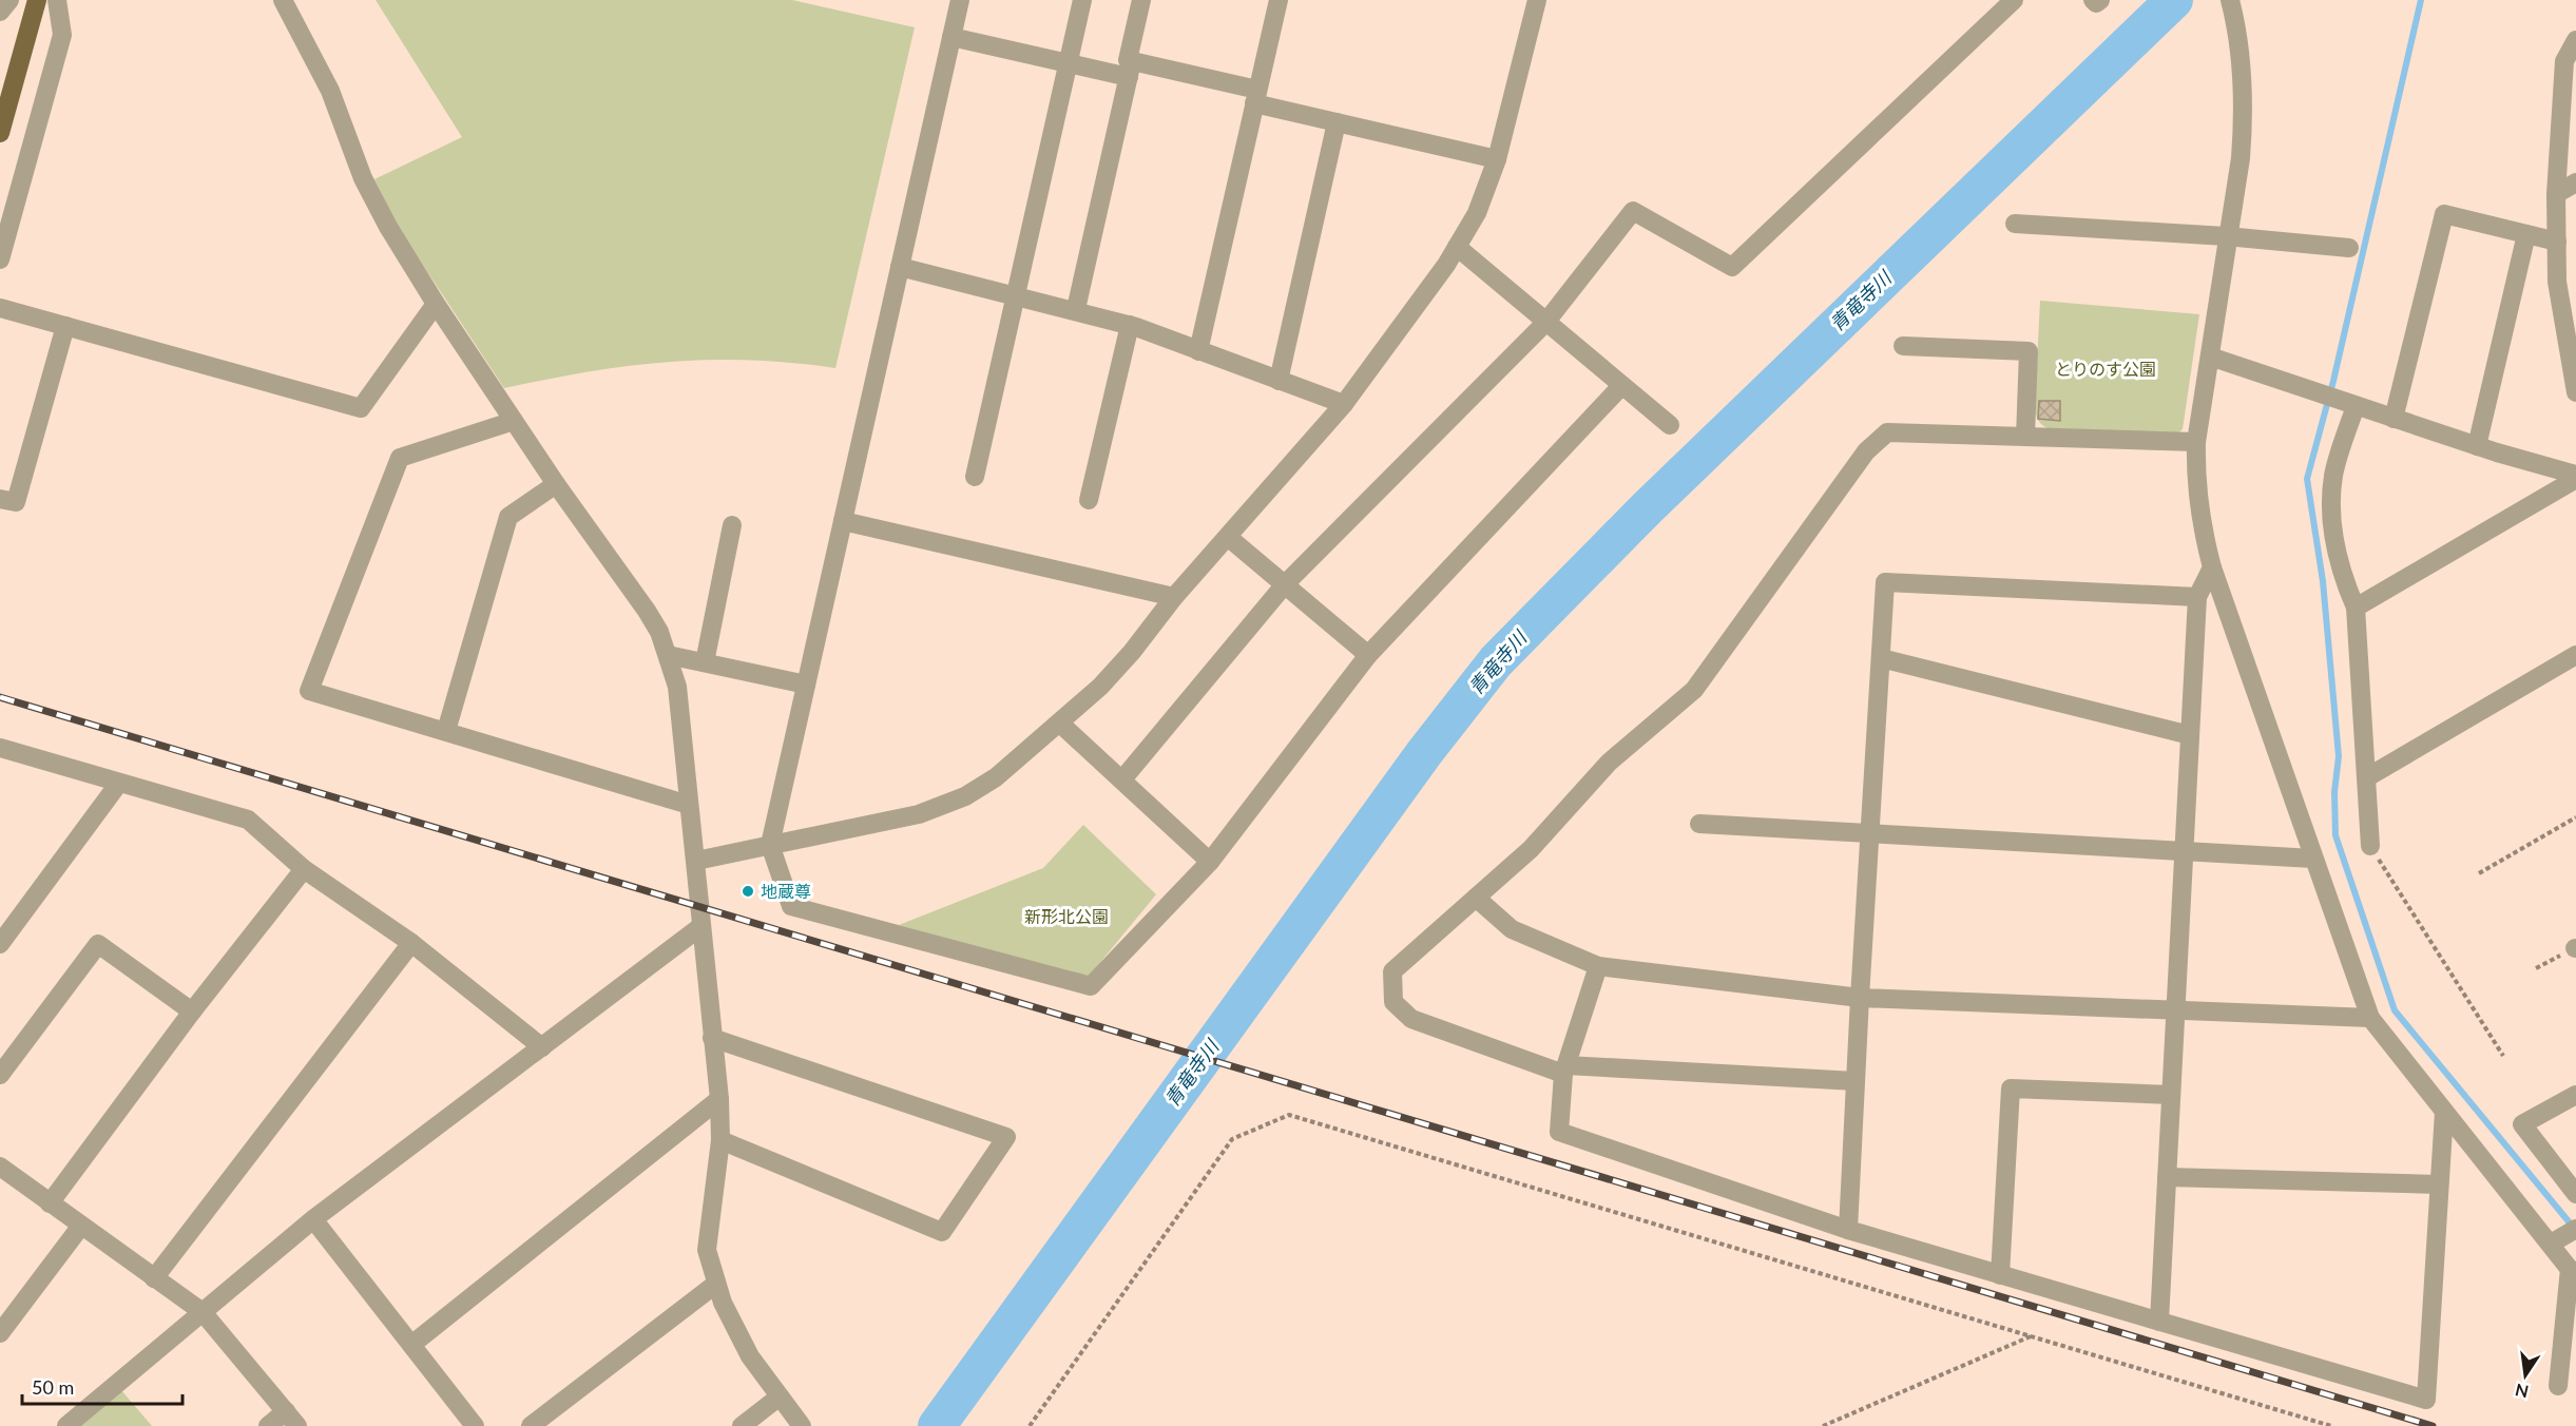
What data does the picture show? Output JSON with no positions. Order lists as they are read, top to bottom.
{
  "water": ["青竜寺川"],
  "parks": ["とりのす公園", "新形北公園"],
  "places": ["地蔵尊"],
  "scale_bar": "50 m",
  "north": "bottom"
}
